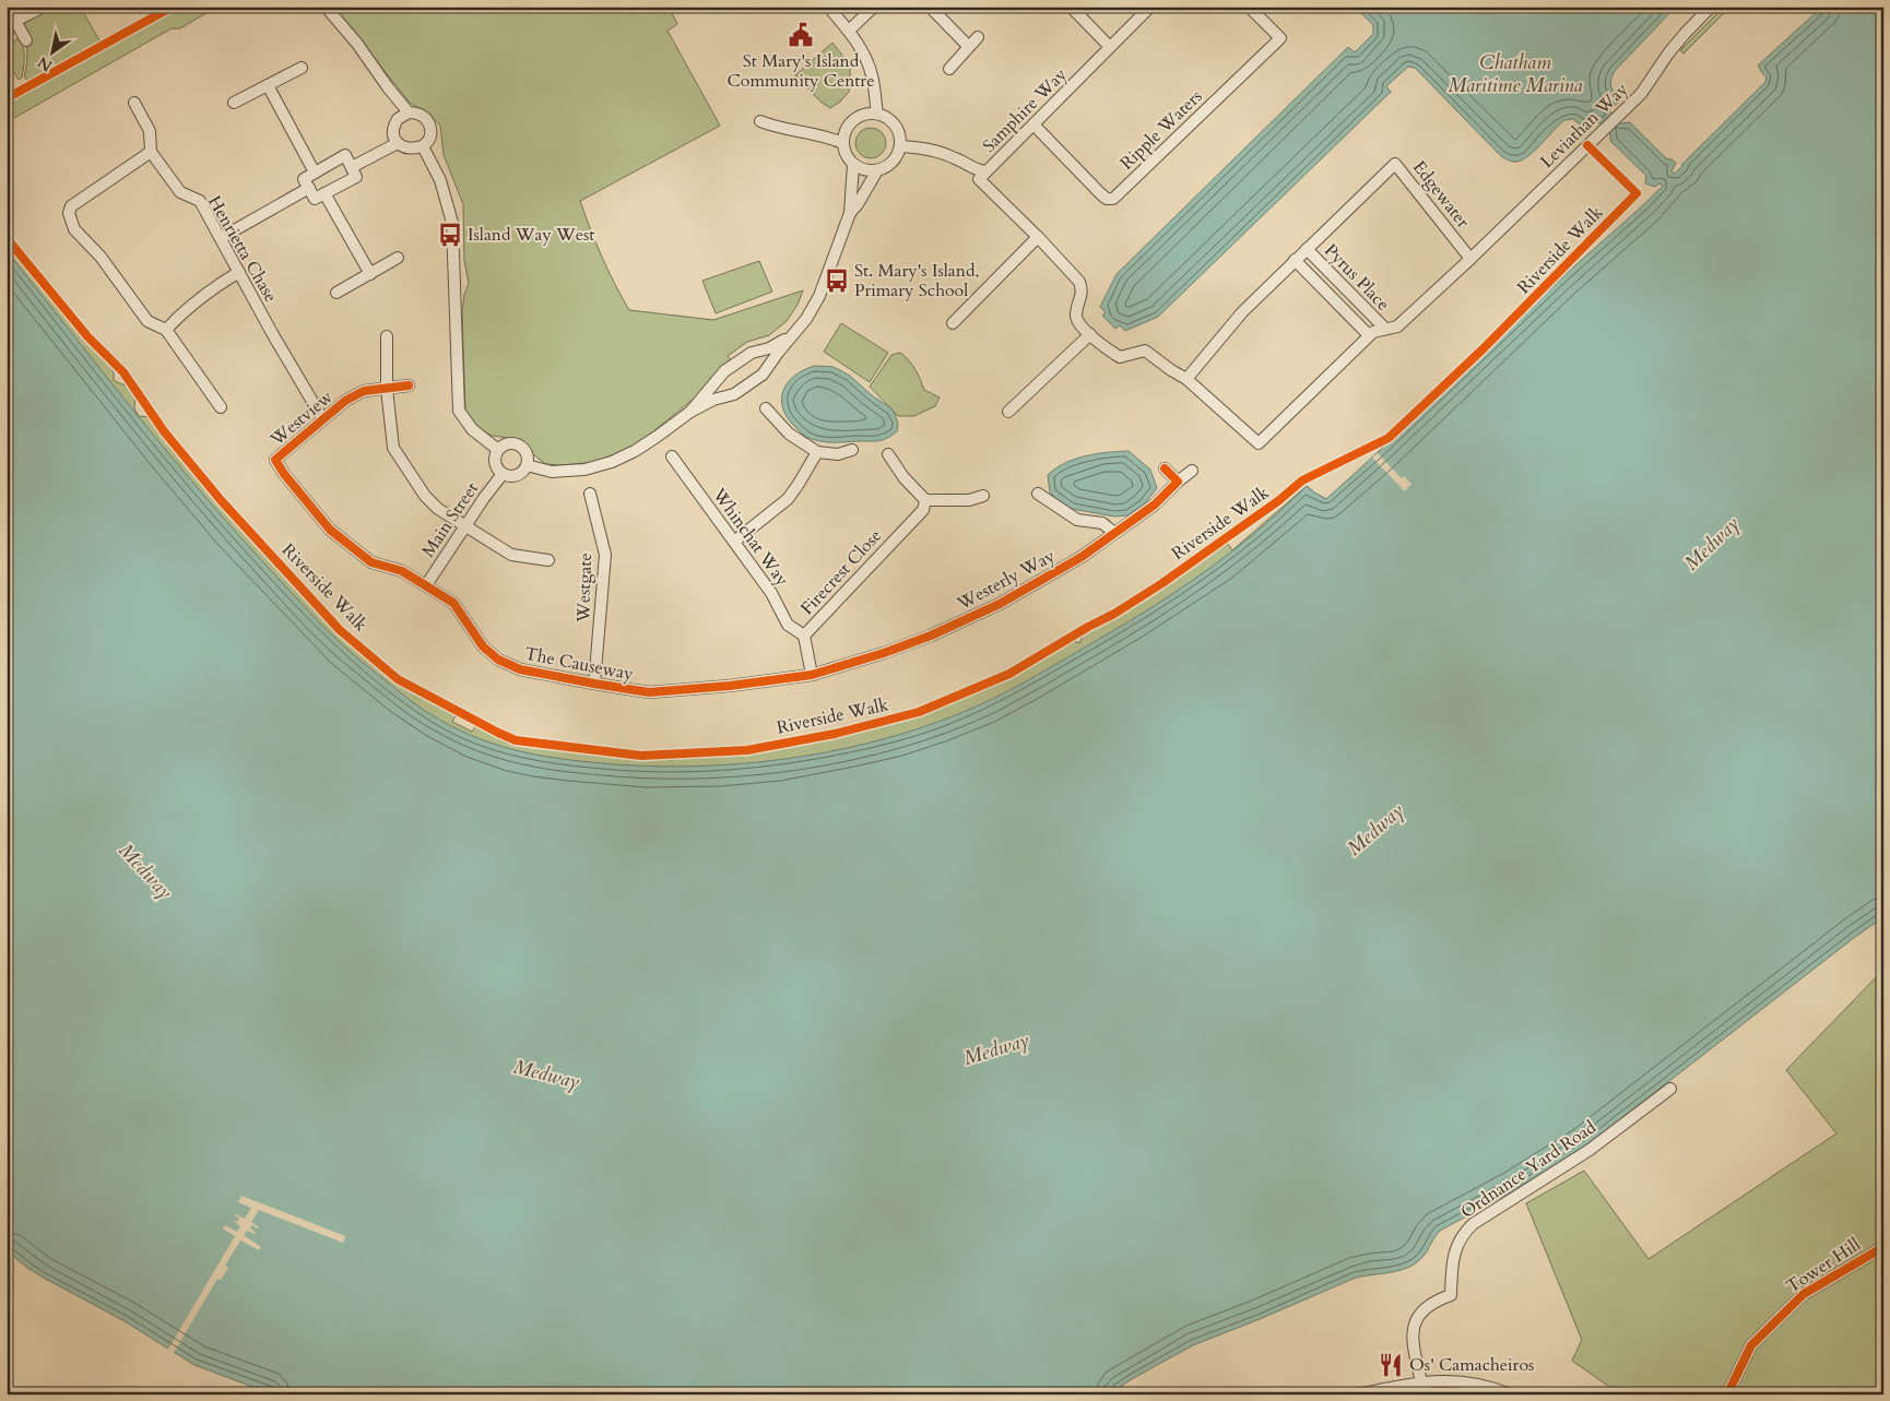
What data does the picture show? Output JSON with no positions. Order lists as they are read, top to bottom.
{
  "streets": {
    "street": [
      "Samphire Way",
      "Leviathan Way",
      "Ripple Waters",
      "Edgewater",
      "Henrietta Chase",
      "Pyrus Place",
      "Westview",
      "Main Street",
      "Whinchat Way",
      "Firecrest Close",
      "Westerly Way",
      "Westgate",
      "The Causeway",
      "Ordnance Yard Road",
      "Tower Hill"
    ],
    "cycle path": ["Riverside Walk"]
  },
  "crossings": [
    ["Samphire Way", "Ripple Waters"],
    ["Leviathan Way", "Edgewater"],
    ["Edgewater", "Pyrus Place"],
    ["Henrietta Chase", "Westview"],
    ["Westview", "The Causeway"],
    ["Main Street", "The Causeway"],
    ["Whinchat Way", "Firecrest Close"],
    ["Firecrest Close", "Westerly Way"],
    ["Firecrest Close", "The Causeway"],
    ["Westerly Way", "The Causeway"],
    ["Westgate", "The Causeway"]
  ],
  "water": ["Chatham Maritime Marina", "Medway"],
  "places": {
    "public building": ["St Mary's Island Community Centre"],
    "bus stop": ["Island Way West", "St. Mary's Island, Primary School"],
    "restaurant": ["Os' Camacheiros"]
  },
  "north": "bottom left"
}
